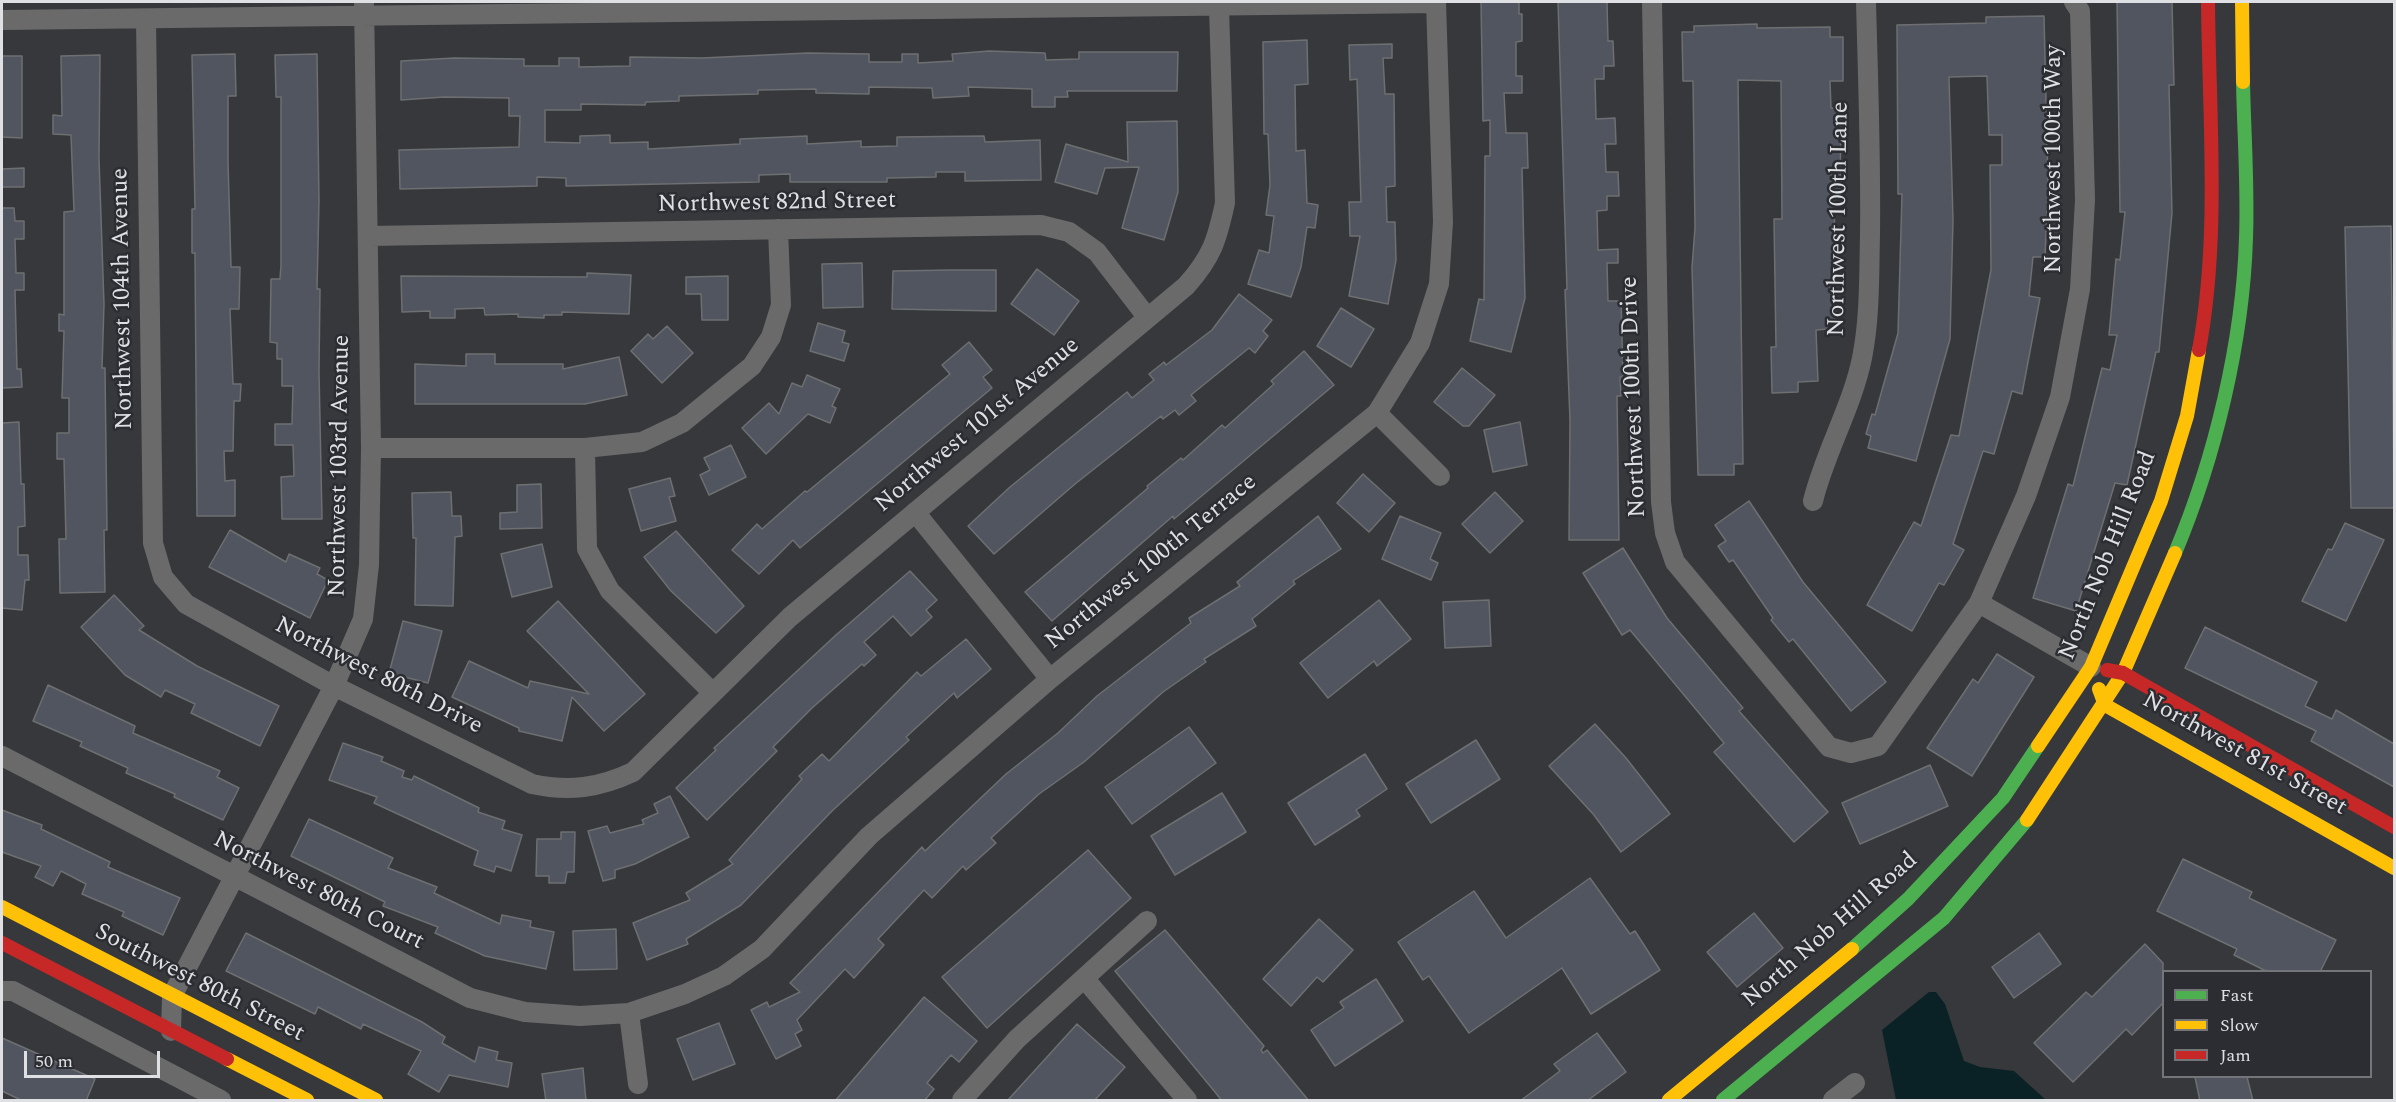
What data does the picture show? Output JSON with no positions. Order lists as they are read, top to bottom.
{
  "streets": {
    "main road": ["North Nob Hill Road", "Northwest 81st Street", "Southwest 80th Street"],
    "street": [
      "Northwest 100th Way",
      "Northwest 82nd Street",
      "Northwest 100th Lane",
      "Northwest 104th Avenue",
      "Northwest 100th Drive",
      "Northwest 101st Avenue",
      "Northwest 103rd Avenue",
      "Northwest 100th Terrace",
      "Northwest 80th Drive",
      "Northwest 80th Court"
    ]
  },
  "crossings": [
    ["Northwest 100th Way", "Northwest 100th Drive"],
    ["Northwest 100th Way", "Northwest 81st Street"],
    ["Northwest 82nd Street", "Northwest 101st Avenue"],
    ["Northwest 82nd Street", "Northwest 103rd Avenue"],
    ["Northwest 104th Avenue", "Northwest 80th Drive"],
    ["Northwest 101st Avenue", "Northwest 80th Drive"],
    ["Northwest 103rd Avenue", "Northwest 80th Drive"],
    ["Northwest 103rd Avenue", "Northwest 80th Court"],
    ["Northwest 103rd Avenue", "Southwest 80th Street"],
    ["North Nob Hill Road", "Northwest 81st Street"],
    ["Northwest 100th Terrace", "Northwest 80th Court"]
  ],
  "legend": ["Fast", "Slow", "Jam"],
  "scale_bar": "50 m"
}
